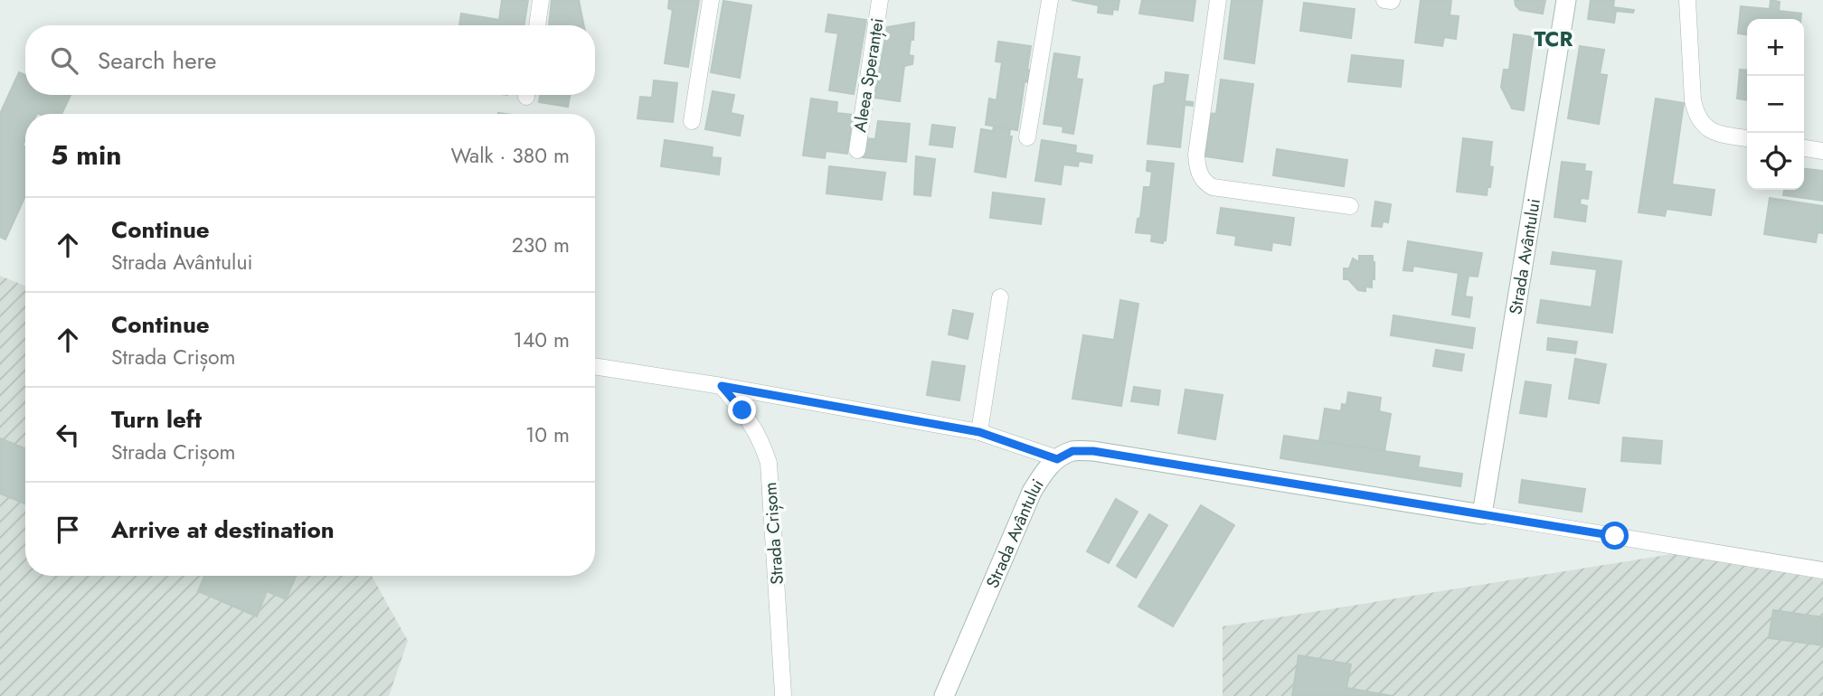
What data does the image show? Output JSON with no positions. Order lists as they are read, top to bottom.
{
  "streets": {
    "main road": ["Strada Avântului"],
    "street": ["Aleea Speranței", "Strada Crișom"]
  },
  "districts": ["TCR"],
  "page": {
    "map_buttons": ["+", "−"],
    "search": "Search here",
    "heading": ["5 min", "Walk · 380 m"],
    "list": [
      ["Continue", "Strada Avântului", "230 m"],
      ["Continue", "Strada Crișom", "140 m"],
      ["Turn left", "Strada Crișom", "10 m"],
      "Arrive at destination"
    ]
  }
}
